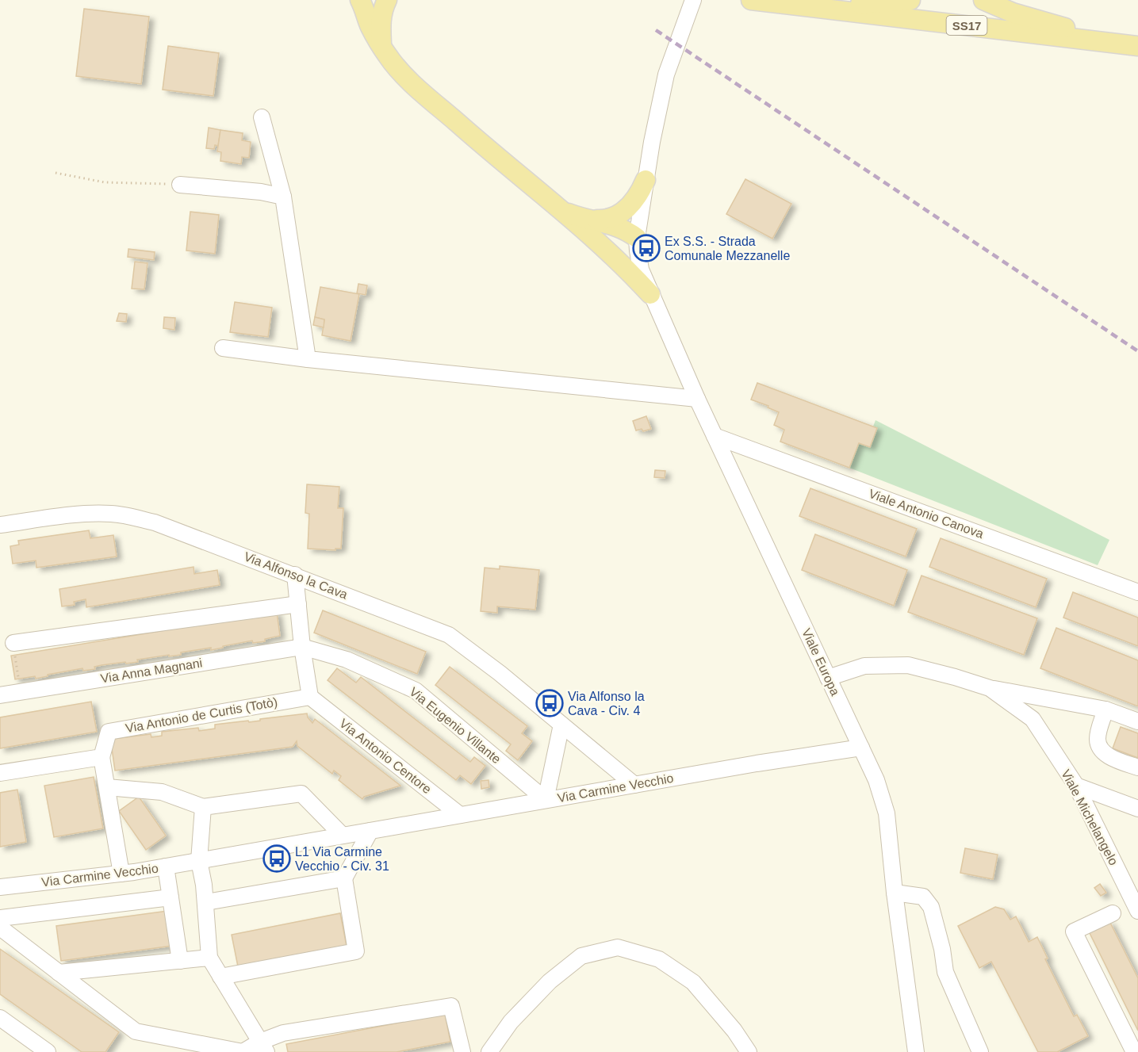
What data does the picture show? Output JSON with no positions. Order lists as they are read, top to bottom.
{
  "streets": {
    "main road": ["SS17"],
    "street": [
      "Viale Antonio Canova",
      "Via Alfonso la Cava",
      "Viale Europa",
      "Via Anna Magnani",
      "Via Antonio de Curtis (Totò)",
      "Via Eugenio Villante",
      "Via Antonio Centore",
      "Via Carmine Vecchio",
      "Viale Michelangelo"
    ]
  },
  "crossings": [
    ["Viale Antonio Canova", "Viale Europa"],
    ["Via Alfonso la Cava", "Via Carmine Vecchio"],
    ["Viale Europa", "Via Carmine Vecchio"],
    ["Viale Europa", "Viale Michelangelo"],
    ["Via Anna Magnani", "Via Eugenio Villante"],
    ["Via Antonio de Curtis (Totò)", "Via Antonio Centore"],
    ["Via Eugenio Villante", "Via Carmine Vecchio"],
    ["Via Antonio Centore", "Via Carmine Vecchio"]
  ],
  "places": {
    "bus stop": ["Ex S.S. - Strada Comunale Mezzanelle", "Via Alfonso la Cava - Civ. 4", "L1 Via Carmine Vecchio - Civ. 31"]
  }
}
